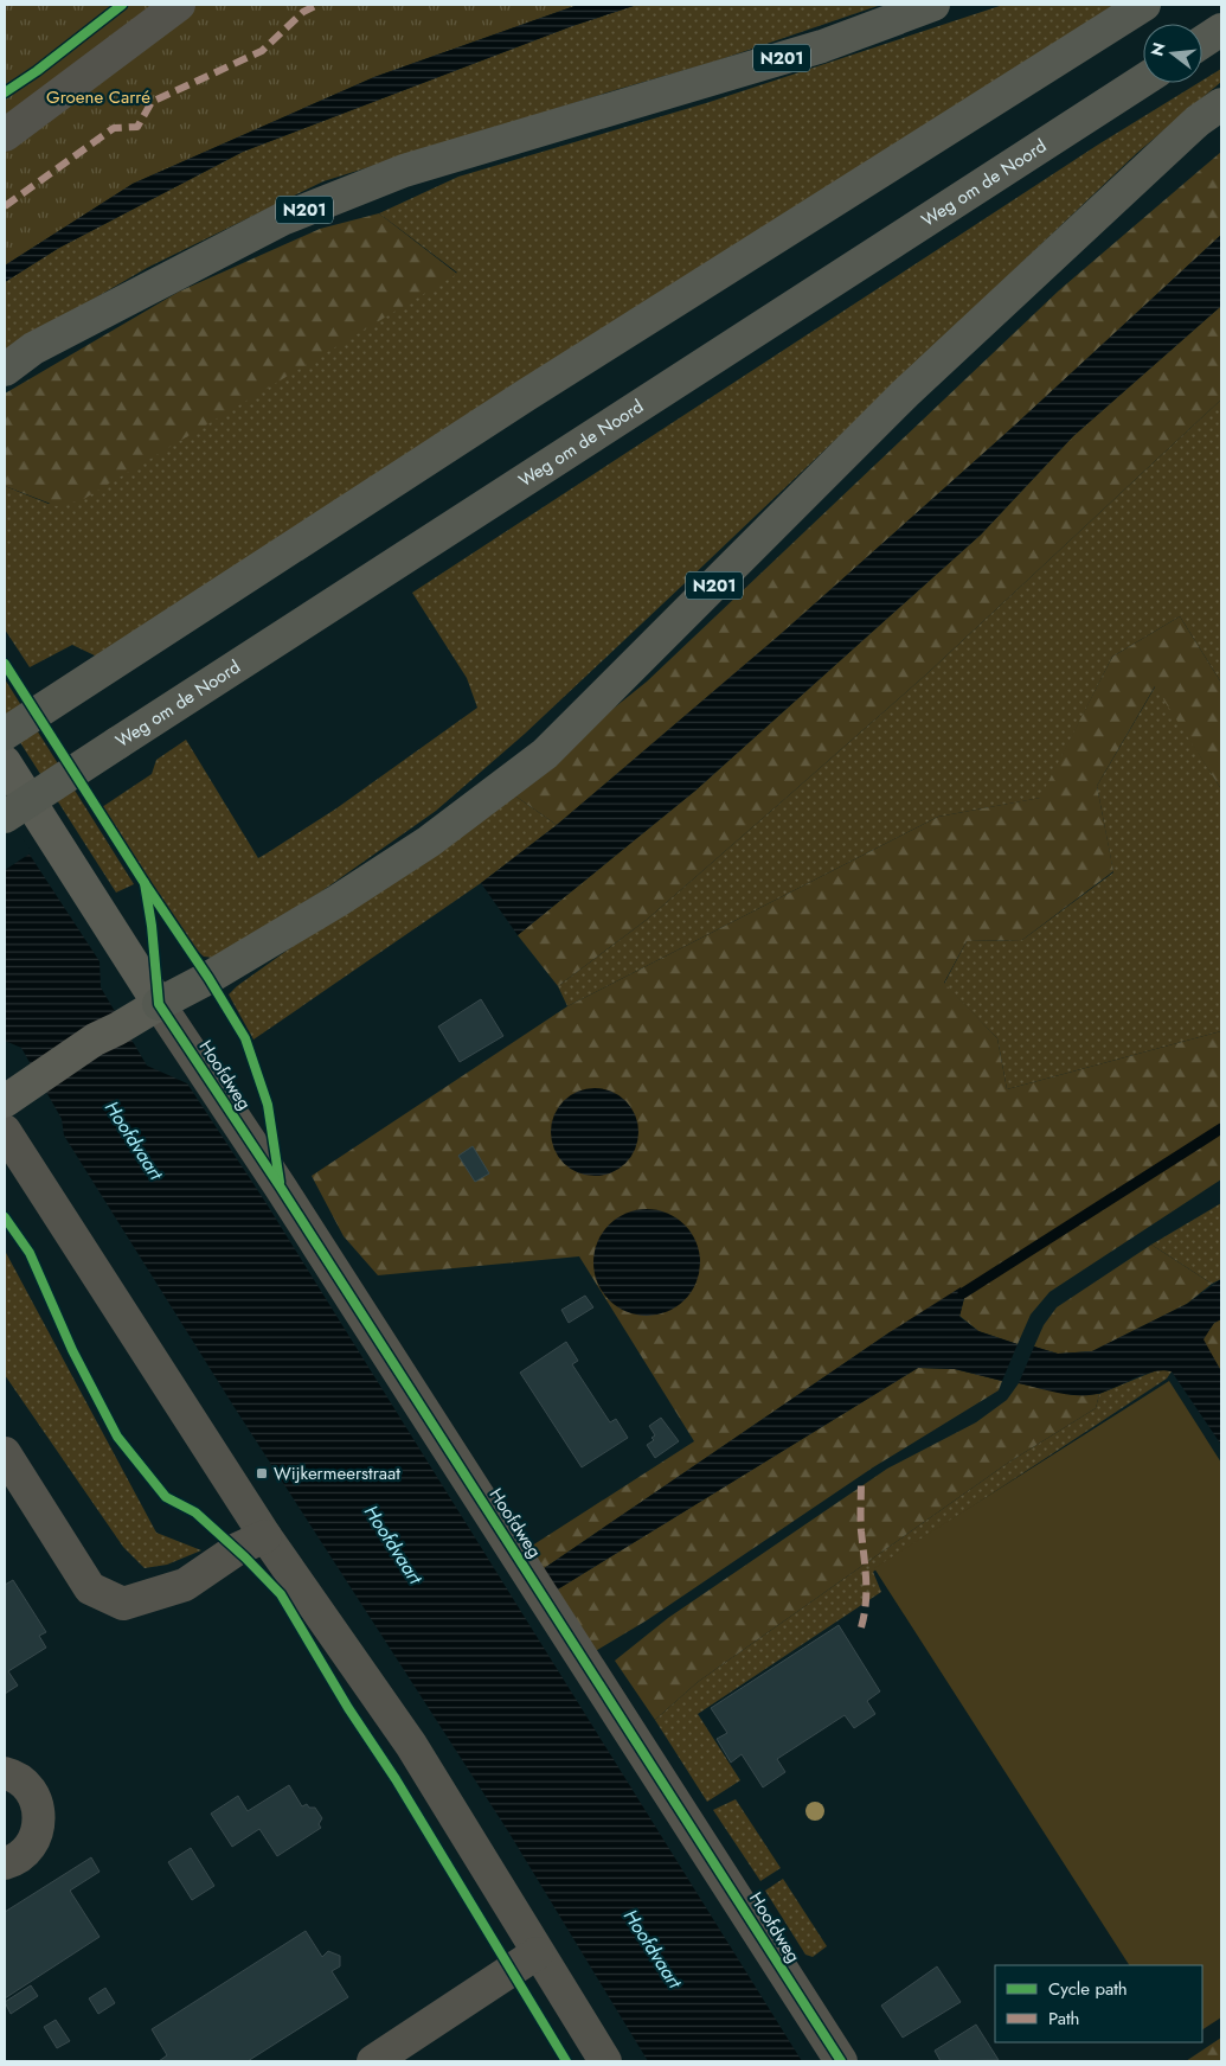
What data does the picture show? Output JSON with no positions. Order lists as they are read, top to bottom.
{
  "streets": {
    "highway": ["N201", "Weg om de Noord"],
    "main road": ["Hoofdweg"]
  },
  "crossings": [
    ["N201", "Hoofdweg"]
  ],
  "water": ["Hoofdvaart"],
  "parks": ["Groene Carré"],
  "places": {
    "transit": ["Wijkermeerstraat"]
  },
  "legend": ["Cycle path", "Path"],
  "north": "left"
}
